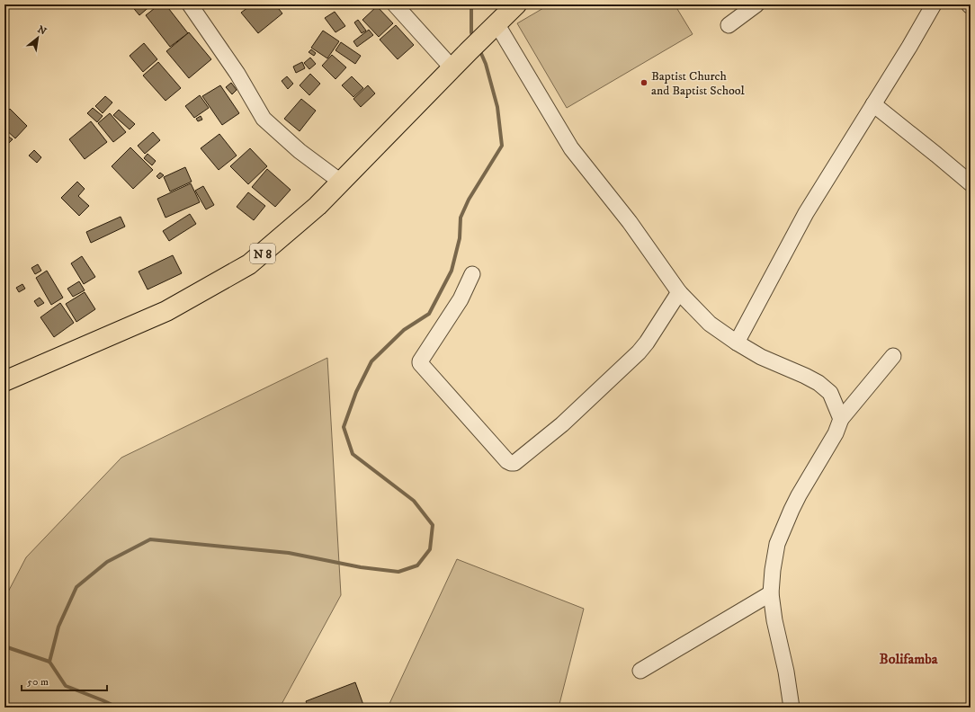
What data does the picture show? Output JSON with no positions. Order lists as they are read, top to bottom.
{
  "streets": {
    "highway": ["N 8"]
  },
  "districts": ["Bolifamba"],
  "places": ["Baptist Church and Baptist School"],
  "scale_bar": "50 m",
  "north": "top right"
}
